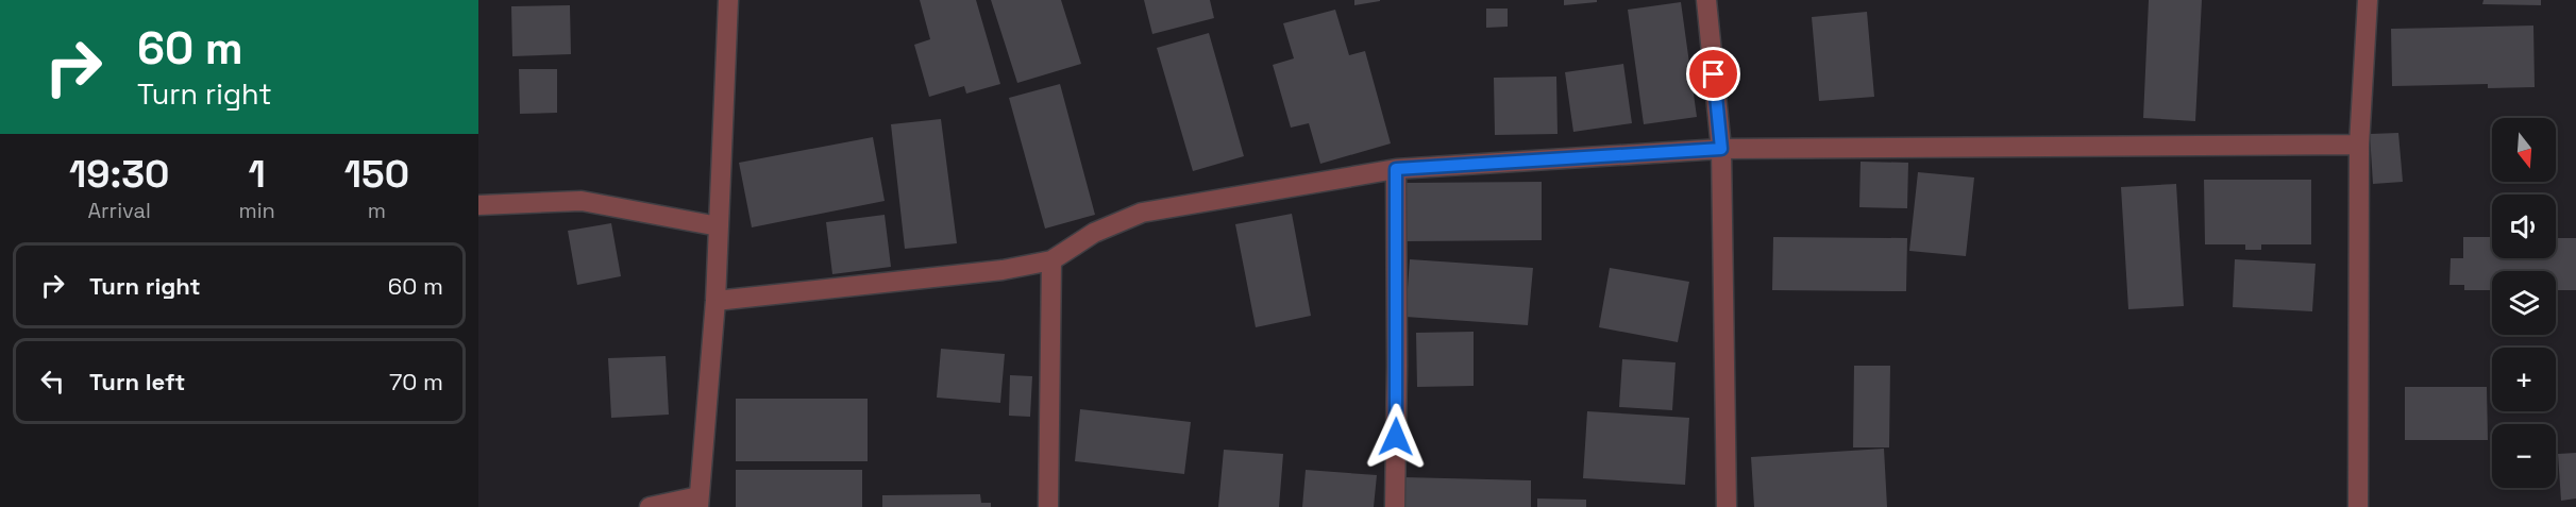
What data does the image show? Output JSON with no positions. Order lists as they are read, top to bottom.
{
  "north": "bottom",
  "page": {
    "turn": ["60 m", "Turn right"],
    "map_buttons": ["+", "−"],
    "eta": [
      "19:30",
      "Arrival",
      "1",
      "min",
      "150",
      "m"
    ],
    "list": [
      {
        "name": "Turn right",
        "value": "60 m"
      },
      {
        "name": "Turn left",
        "value": "70 m"
      }
    ]
  }
}
